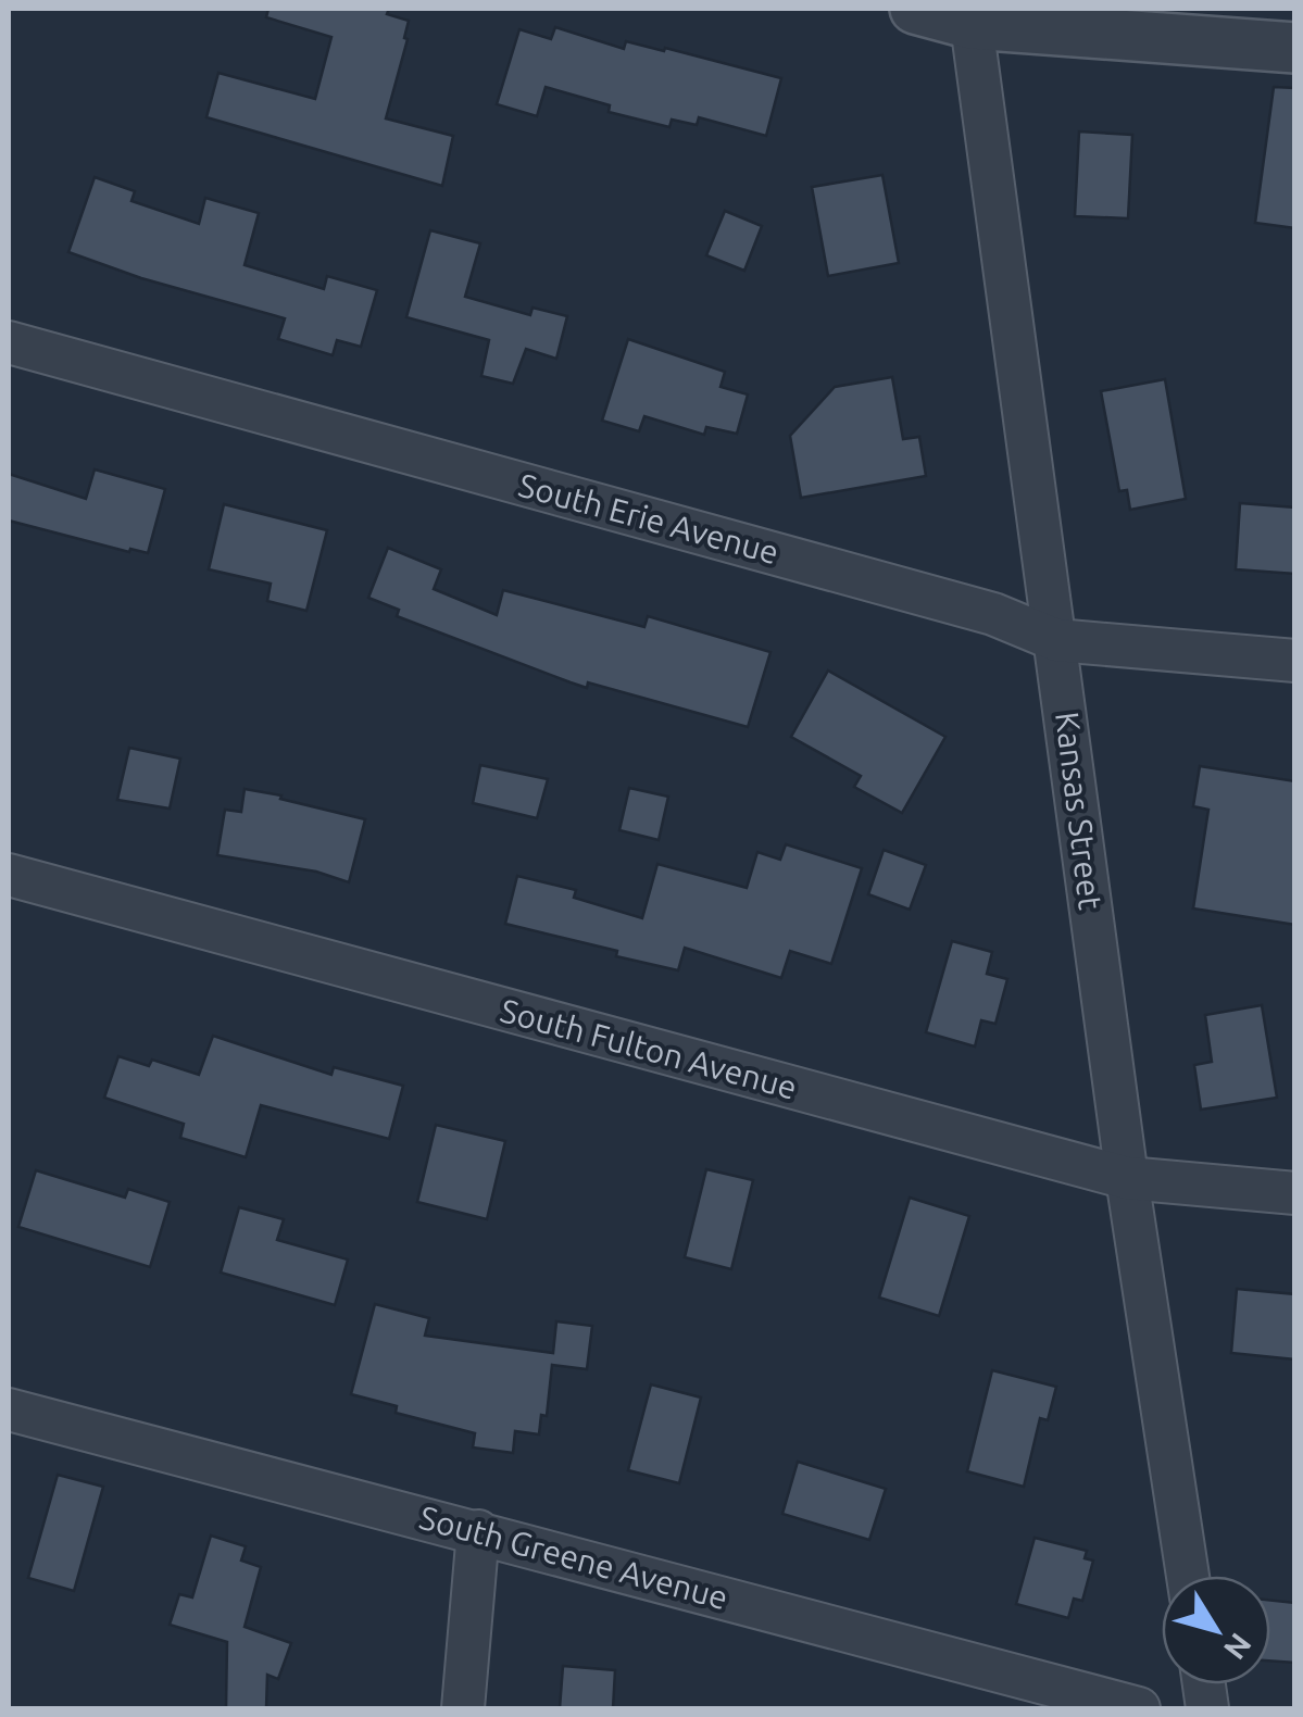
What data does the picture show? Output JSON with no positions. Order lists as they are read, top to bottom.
{
  "streets": {
    "street": [
      "South Erie Avenue",
      "Kansas Street",
      "South Fulton Avenue",
      "South Greene Avenue"
    ]
  },
  "crossings": [
    ["South Erie Avenue", "Kansas Street"],
    ["Kansas Street", "South Fulton Avenue"]
  ],
  "north": "bottom right"
}
